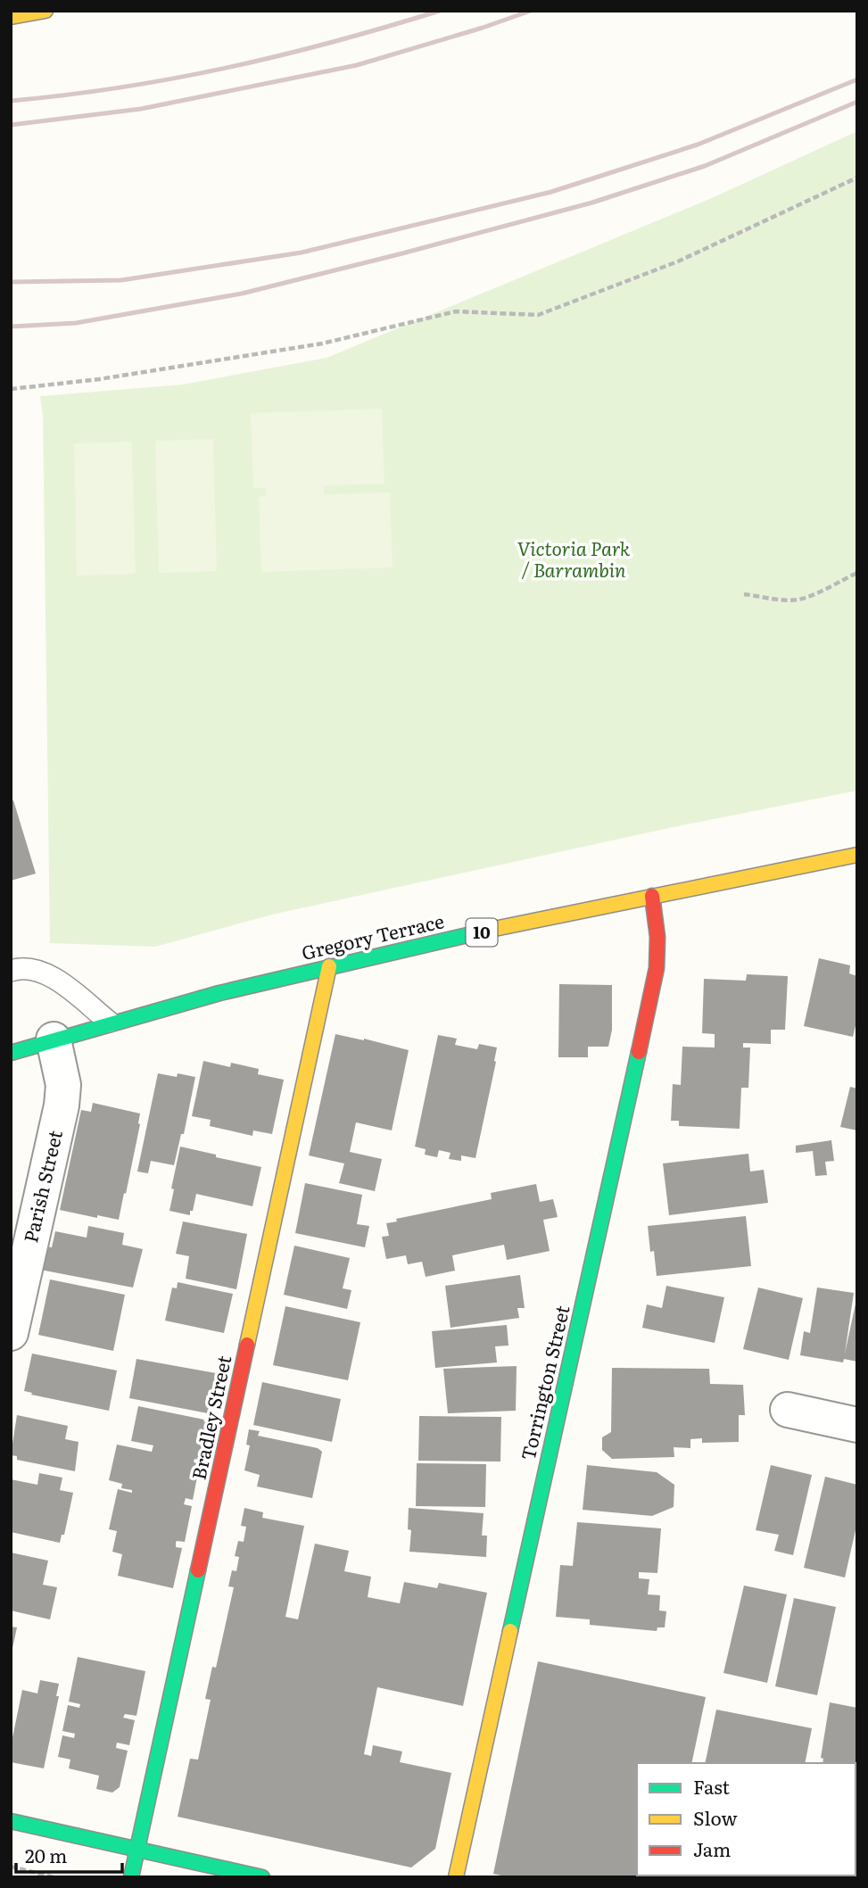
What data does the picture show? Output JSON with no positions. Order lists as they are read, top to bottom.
{
  "streets": {
    "main road": [
      "10",
      "Gregory Terrace",
      "Torrington Street",
      "Bradley Street"
    ],
    "street": ["Parish Street"]
  },
  "crossings": [
    ["Gregory Terrace", "Parish Street"],
    ["Gregory Terrace", "Torrington Street"],
    ["Gregory Terrace", "Bradley Street"]
  ],
  "parks": ["Victoria Park / Barrambin"],
  "legend": ["Fast", "Slow", "Jam"],
  "scale_bar": "20 m"
}
